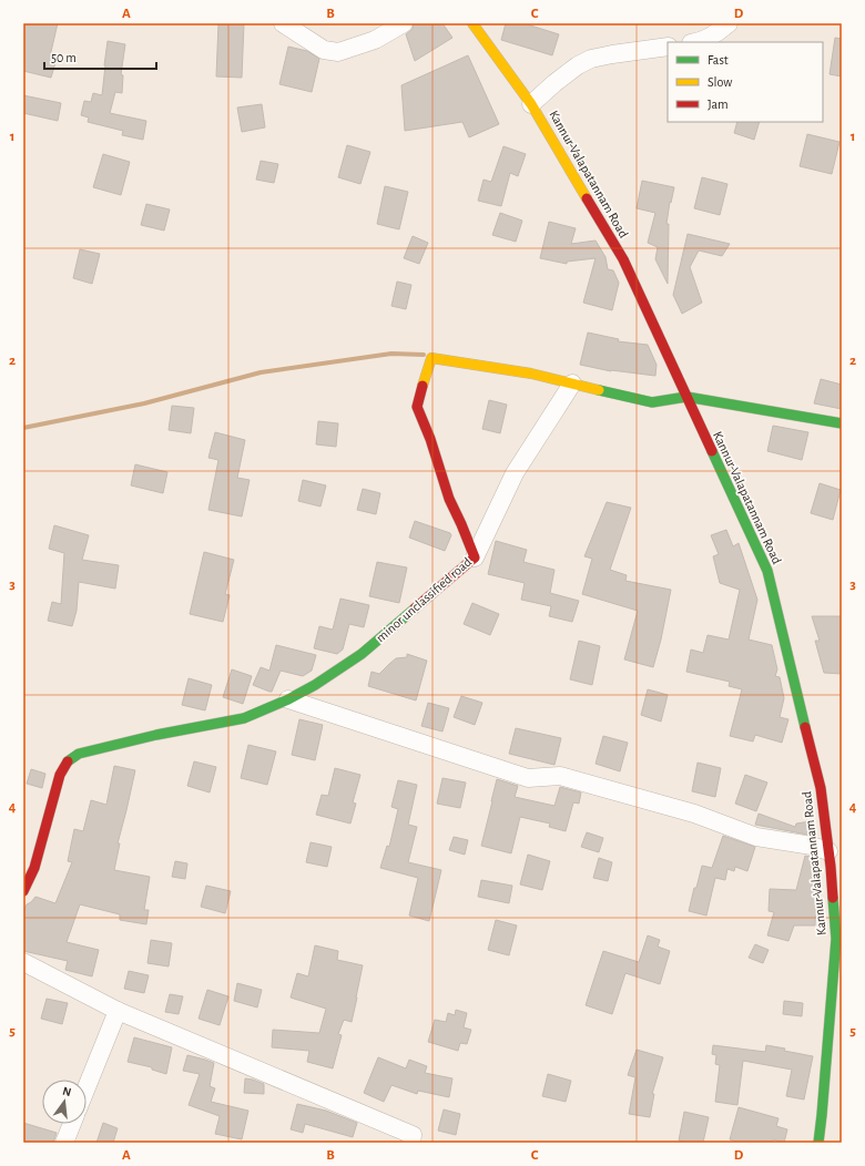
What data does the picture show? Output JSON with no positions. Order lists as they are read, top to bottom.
{
  "streets": {
    "street": ["Kannur-Valapatannam Road", "minor unclassified road"]
  },
  "crossings": [
    ["Kannur-Valapatannam Road", "minor unclassified road"]
  ],
  "legend": ["Fast", "Slow", "Jam"],
  "scale_bar": "50 m",
  "north": "top",
  "grid": {
    "columns": [
      "A",
      "B",
      "C",
      "D"
    ],
    "rows": [
      "1",
      "2",
      "3",
      "4",
      "5"
    ]
  }
}
